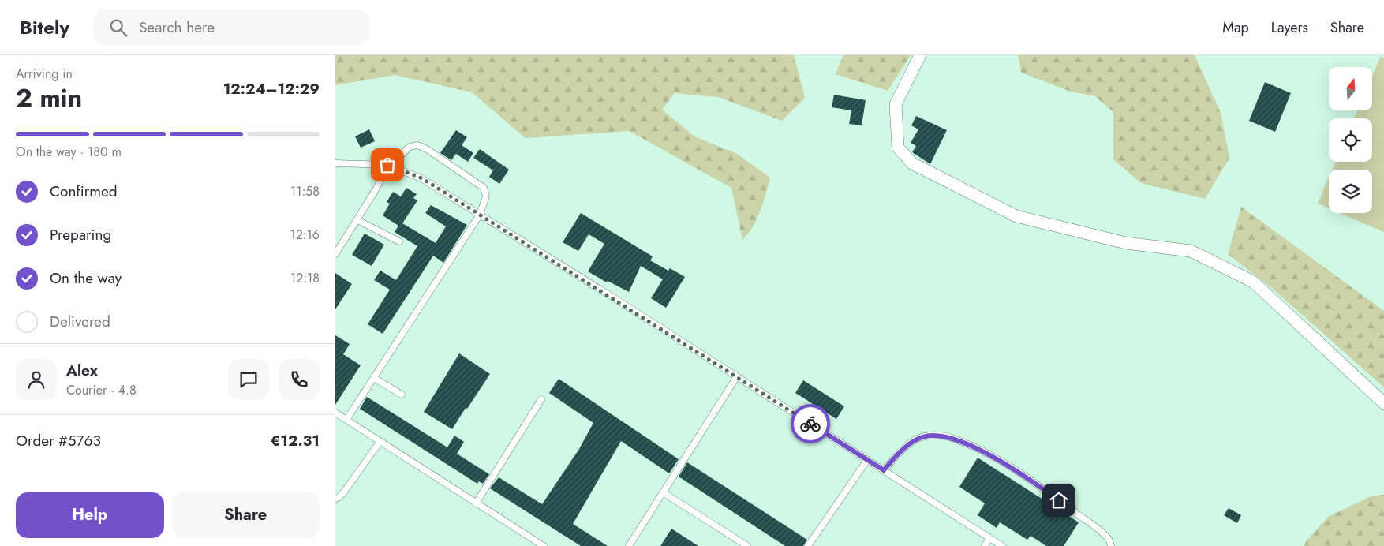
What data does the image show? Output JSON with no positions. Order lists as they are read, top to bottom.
{
  "north": "top",
  "page": {
    "header": "Bitely",
    "search": "Search here",
    "nav": ["Map", "Layers", "Share"],
    "heading": ["2 min", "Arriving in", "12:24–12:29"],
    "panel": [
      "Alex",
      "Courier · 4.8",
      "Order #5763",
      "€12.31"
    ],
    "bar": "On the way · 180 m",
    "list": [
      ["Confirmed", "11:58"],
      ["Preparing", "12:16"],
      ["On the way", "12:18"],
      "Delivered"
    ],
    "buttons": ["Help", "Share"]
  }
}
